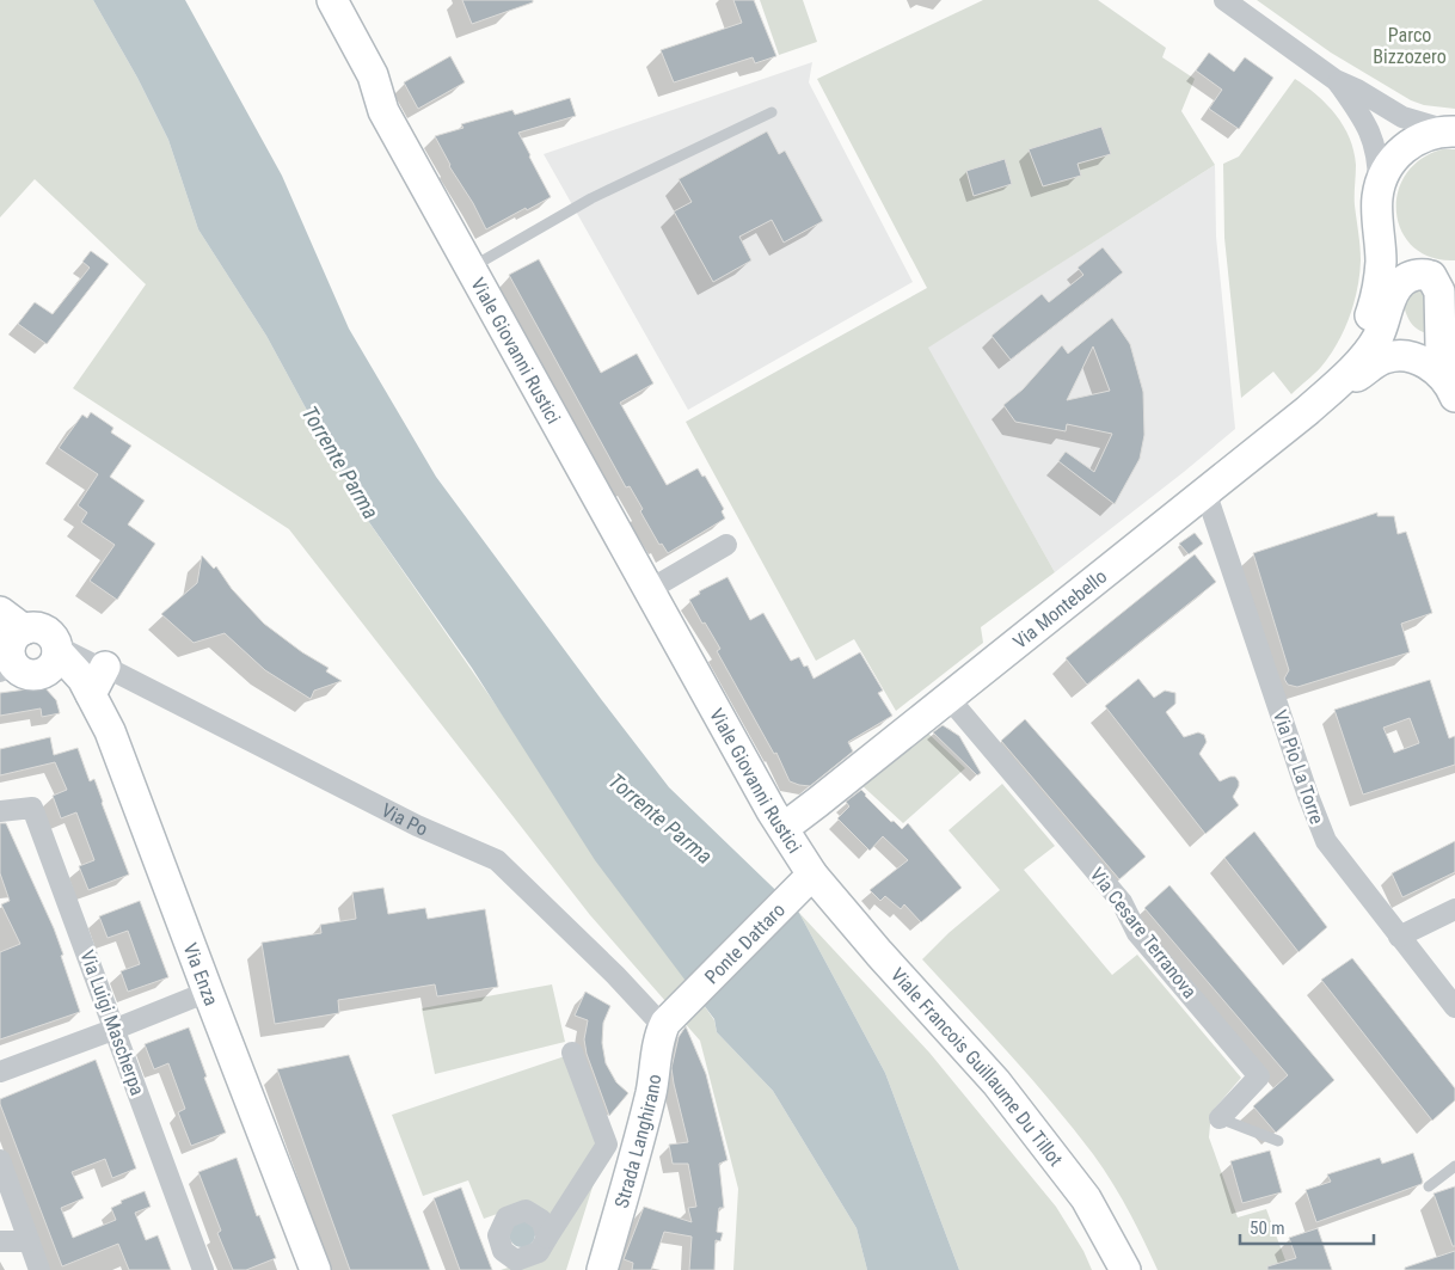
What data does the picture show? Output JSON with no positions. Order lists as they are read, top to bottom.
{
  "streets": {
    "street": [
      "Viale Giovanni Rustici",
      "Via Montebello",
      "Via Pio La Torre",
      "Via Po",
      "Via Cesare Terranova",
      "Ponte Dattaro",
      "Via Enza",
      "Via Luigi Mascherpa",
      "Viale Francois Guillaume Du Tillot",
      "Strada Langhirano"
    ]
  },
  "crossings": [
    ["Viale Giovanni Rustici", "Via Montebello"],
    ["Viale Giovanni Rustici", "Ponte Dattaro"],
    ["Viale Giovanni Rustici", "Viale Francois Guillaume Du Tillot"],
    ["Via Montebello", "Via Pio La Torre"],
    ["Via Montebello", "Via Cesare Terranova"],
    ["Via Po", "Ponte Dattaro"],
    ["Via Po", "Via Enza"],
    ["Via Po", "Strada Langhirano"],
    ["Ponte Dattaro", "Viale Francois Guillaume Du Tillot"],
    ["Ponte Dattaro", "Strada Langhirano"]
  ],
  "water": ["Torrente Parma"],
  "parks": ["Parco Bizzozero"],
  "scale_bar": "50 m"
}
